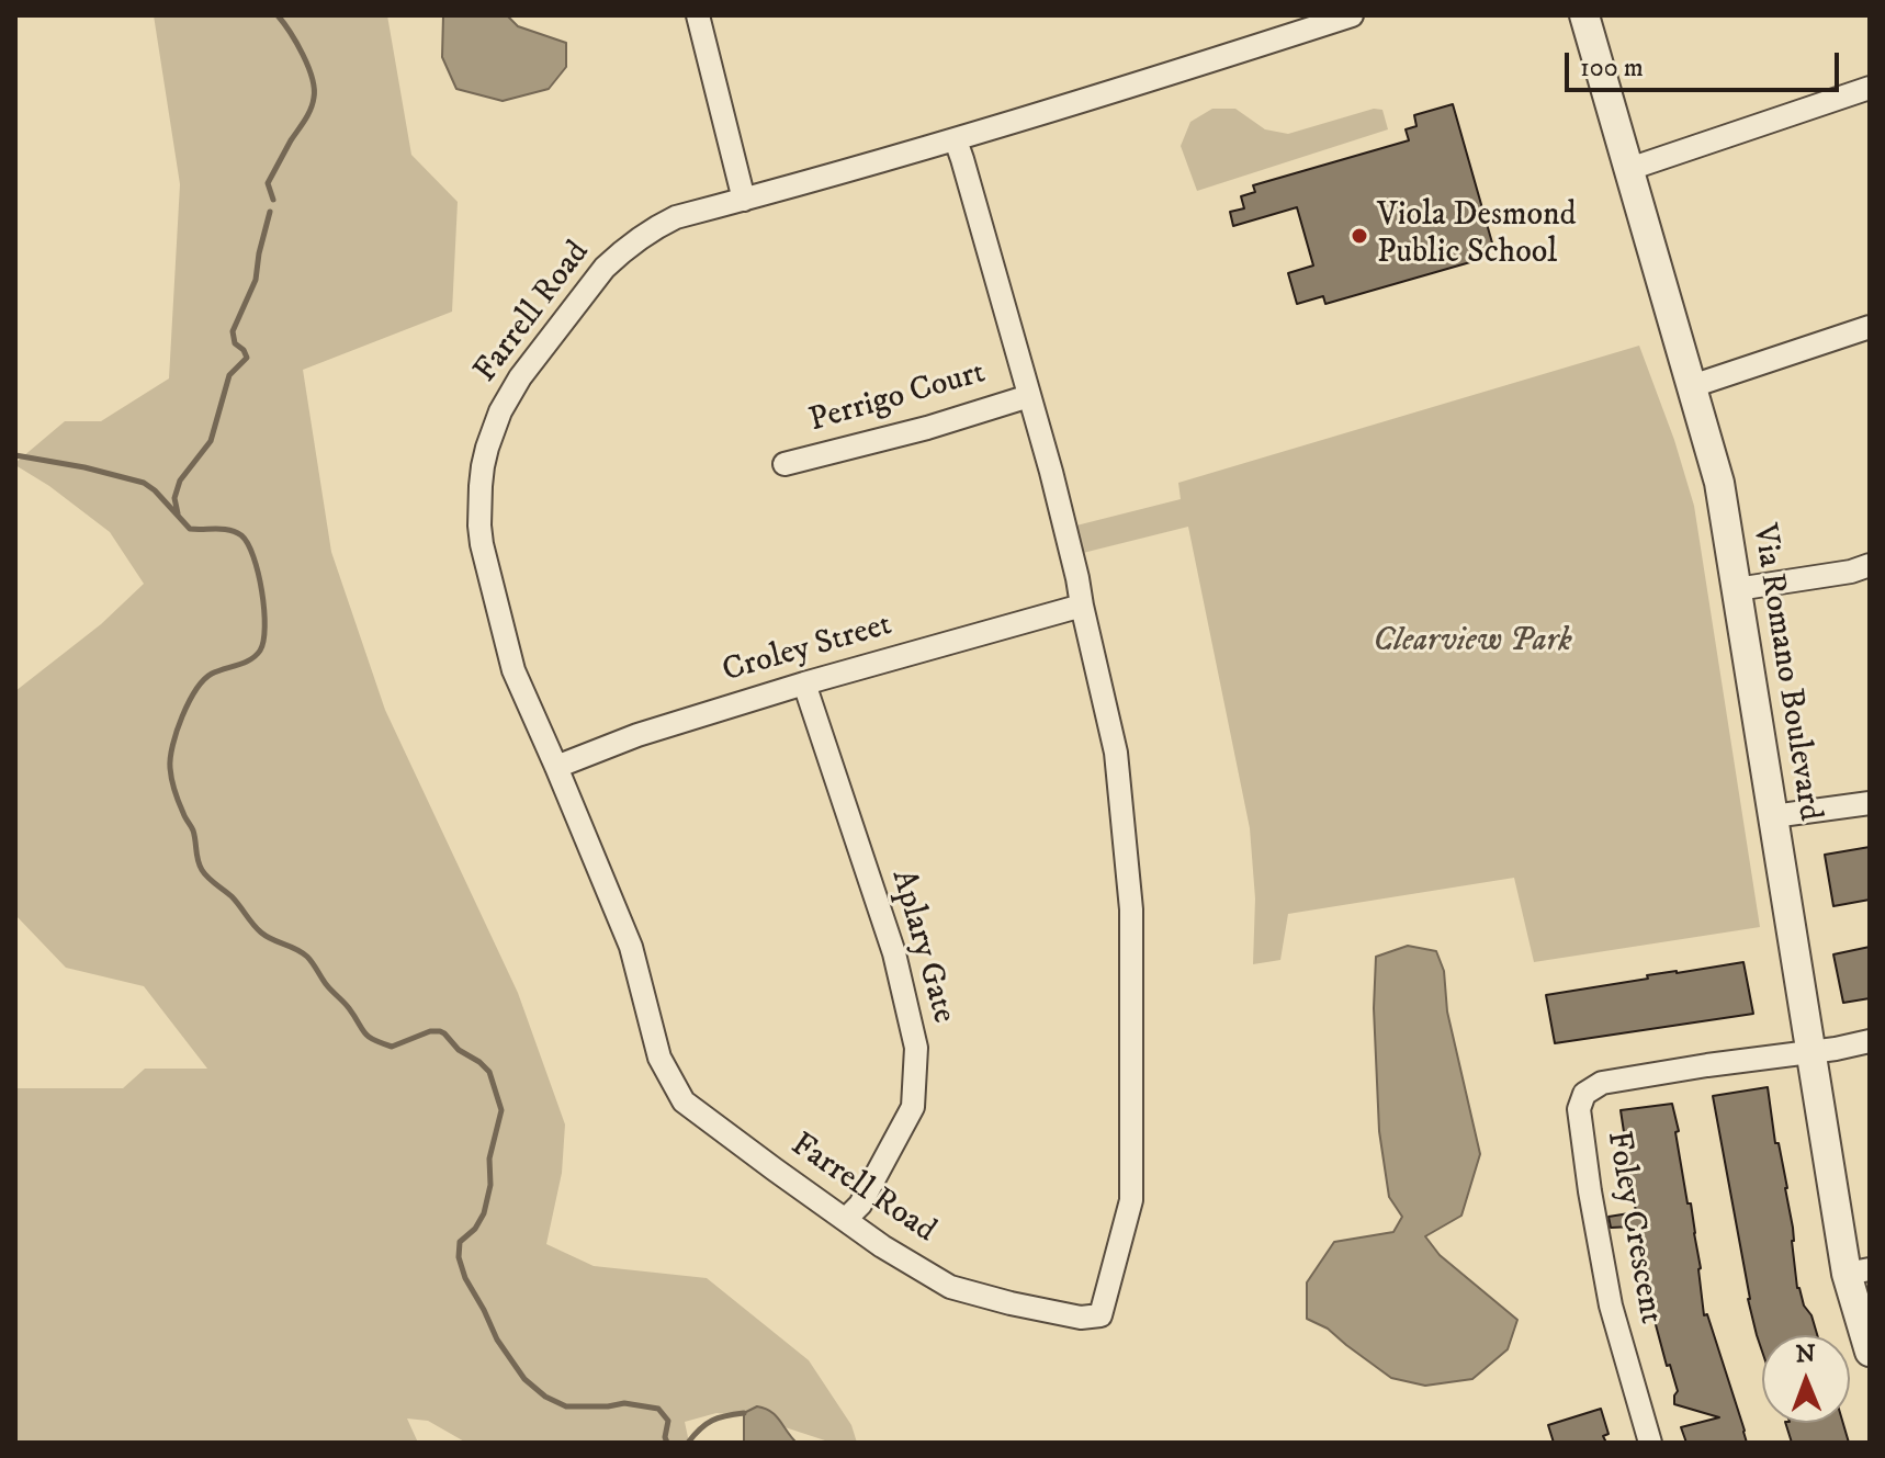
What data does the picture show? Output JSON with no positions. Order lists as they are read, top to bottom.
{
  "streets": {
    "street": [
      "Farrell Road",
      "Perrigo Court",
      "Croley Street",
      "Via Romano Boulevard",
      "Aplary Gate",
      "Foley Crescent"
    ]
  },
  "crossings": [
    ["Farrell Road", "Perrigo Court"],
    ["Farrell Road", "Croley Street"],
    ["Farrell Road", "Aplary Gate"],
    ["Croley Street", "Aplary Gate"],
    ["Via Romano Boulevard", "Foley Crescent"]
  ],
  "parks": ["Clearview Park"],
  "places": ["Viola Desmond Public School"],
  "scale_bar": "100 m",
  "north": "top"
}
